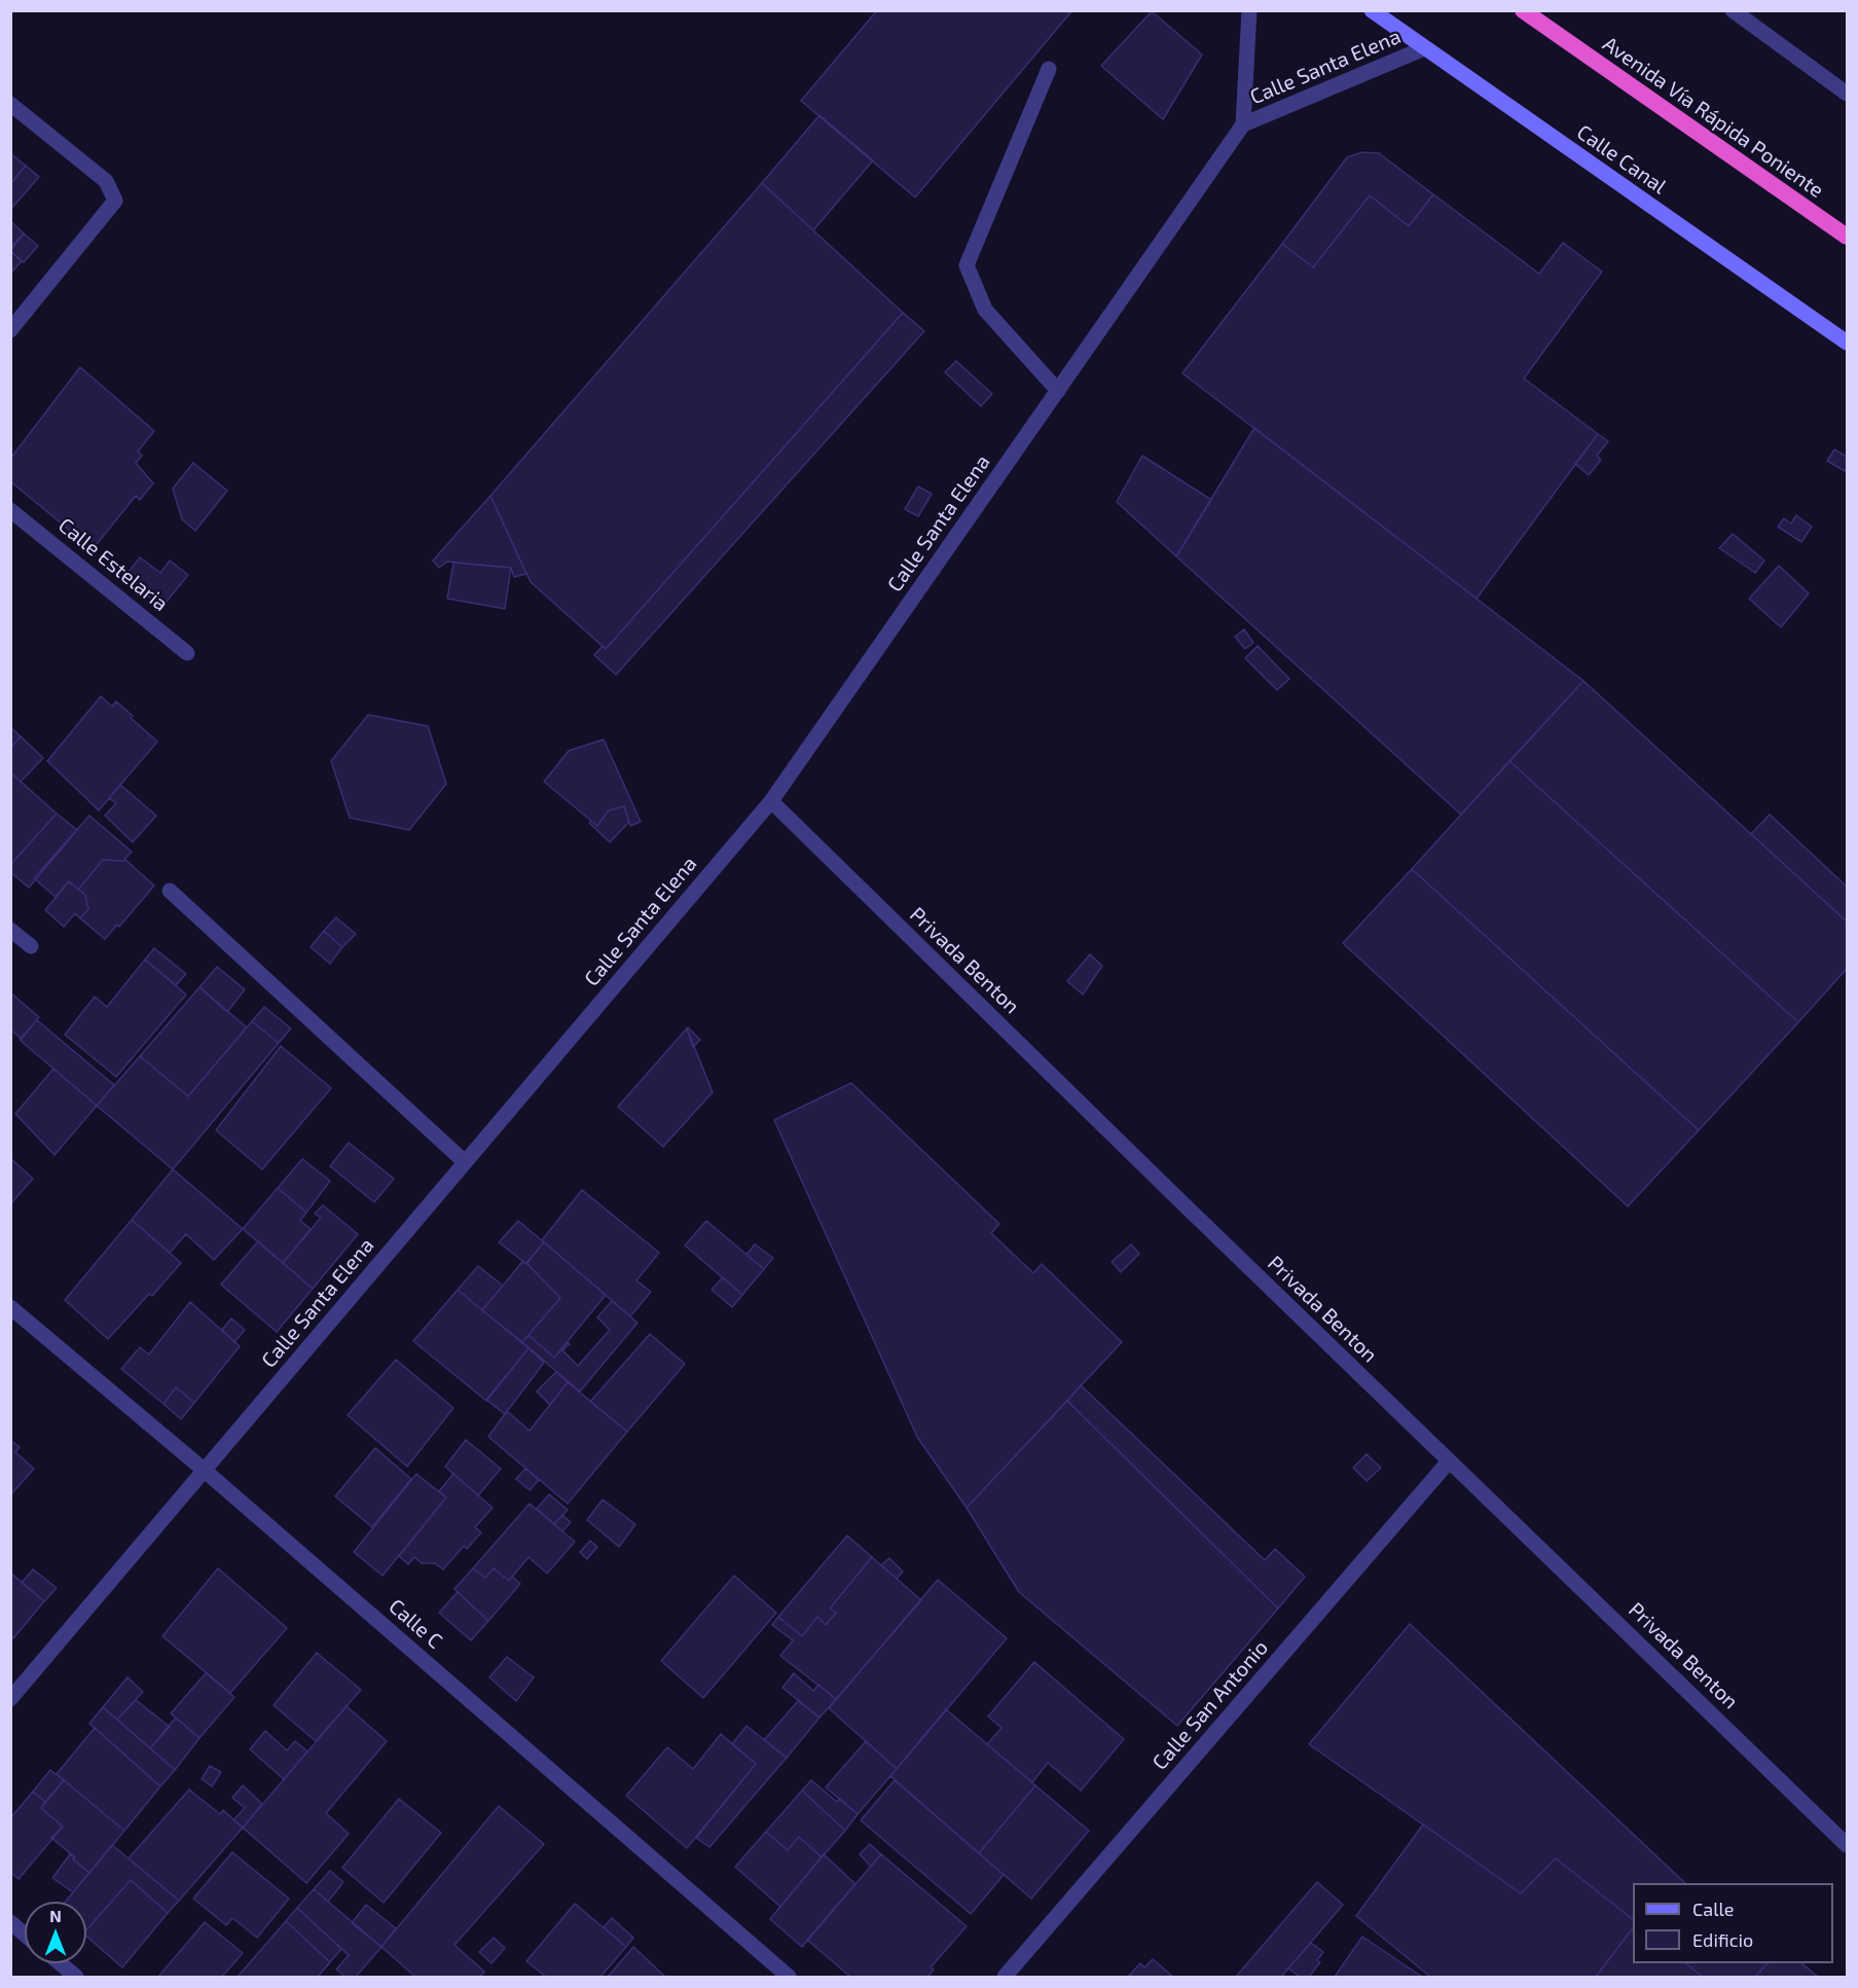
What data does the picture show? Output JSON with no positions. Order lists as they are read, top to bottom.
{
  "streets": {
    "highway": ["Avenida Vía Rápida Poniente"],
    "main road": ["Calle Canal"],
    "street": [
      "Calle Santa Elena",
      "Calle Estelaria",
      "Privada Benton",
      "Calle C",
      "Calle San Antonio"
    ]
  },
  "crossings": [
    ["Calle Santa Elena", "Calle Canal"],
    ["Calle Santa Elena", "Privada Benton"],
    ["Calle Santa Elena", "Calle C"],
    ["Privada Benton", "Calle San Antonio"]
  ],
  "legend": ["Calle", "Edificio"],
  "north": "top"
}
